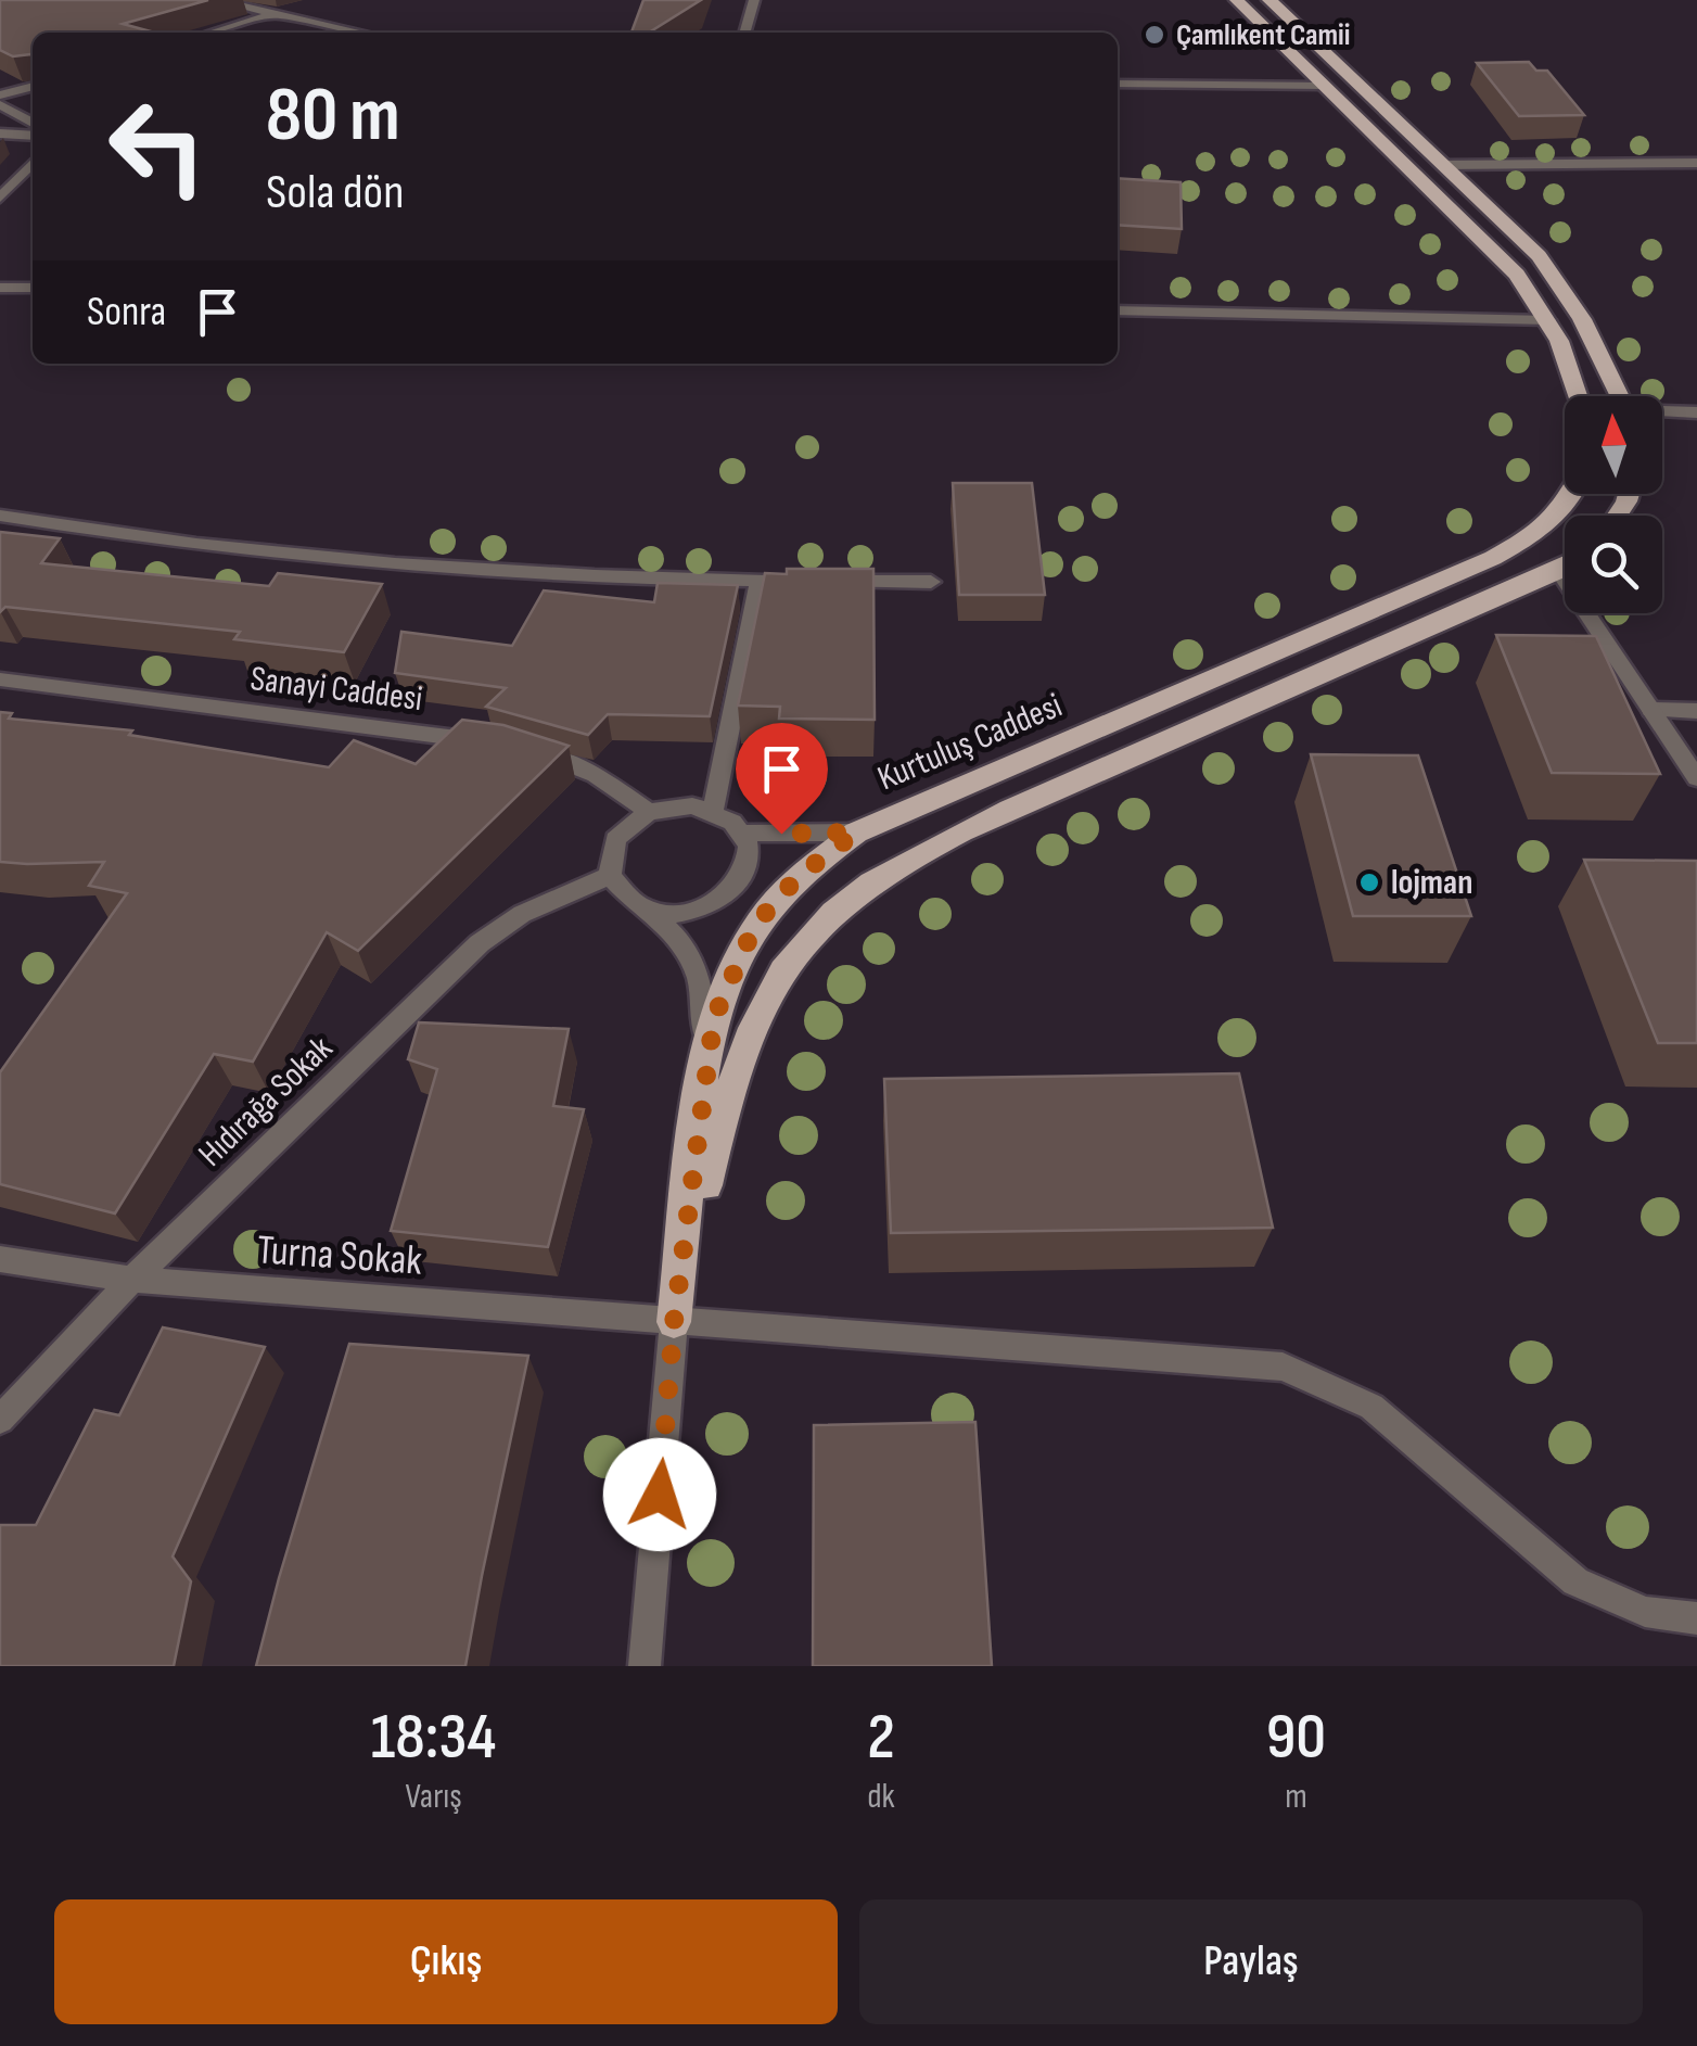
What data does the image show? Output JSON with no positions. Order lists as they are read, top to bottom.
{
  "streets": {
    "main road": ["Kurtuluş Caddesi"],
    "street": ["Sanayi Caddesi", "Hıdırağa Sokak", "Turna Sokak"]
  },
  "crossings": [
    ["Kurtuluş Caddesi", "Turna Sokak"],
    ["Hıdırağa Sokak", "Turna Sokak"]
  ],
  "places": ["Çamlıkent Camii", "lojman"],
  "north": "top",
  "page": {
    "turn": ["80 m", "Sola dön"],
    "then": "Sonra",
    "eta": [
      "18:34",
      "Varış",
      "2",
      "dk",
      "90",
      "m"
    ],
    "buttons": ["Çıkış", "Paylaş"]
  }
}
